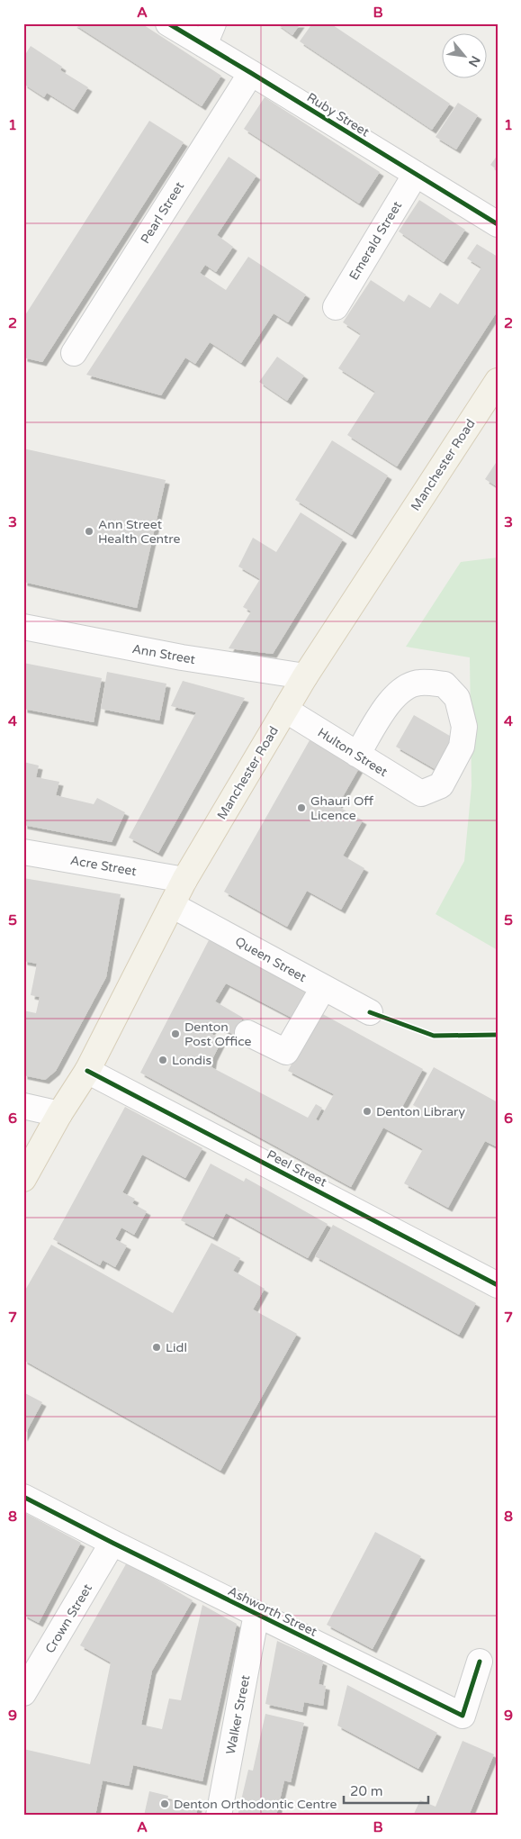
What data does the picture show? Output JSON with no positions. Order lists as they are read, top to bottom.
{
  "streets": {
    "main road": ["Manchester Road"],
    "street": [
      "Ruby Street",
      "Pearl Street",
      "Emerald Street",
      "Ann Street",
      "Hulton Street",
      "Acre Street",
      "Queen Street",
      "Peel Street",
      "Ashworth Street",
      "Crown Street",
      "Walker Street"
    ]
  },
  "crossings": [
    ["Ruby Street", "Pearl Street"],
    ["Ruby Street", "Emerald Street"],
    ["Manchester Road", "Ann Street"],
    ["Manchester Road", "Hulton Street"],
    ["Manchester Road", "Acre Street"],
    ["Manchester Road", "Queen Street"],
    ["Manchester Road", "Peel Street"],
    ["Ashworth Street", "Crown Street"],
    ["Ashworth Street", "Walker Street"]
  ],
  "places": [
    "Ann Street Health Centre",
    "Ghauri Off Licence",
    "Denton Post Office",
    "Londis",
    "Denton Library",
    "Lidl",
    "Denton Orthodontic Centre"
  ],
  "scale_bar": "20 m",
  "north": "bottom right",
  "grid": {
    "columns": ["A", "B"],
    "rows": [
      "1",
      "2",
      "3",
      "4",
      "5",
      "6",
      "7",
      "8",
      "9"
    ]
  }
}
